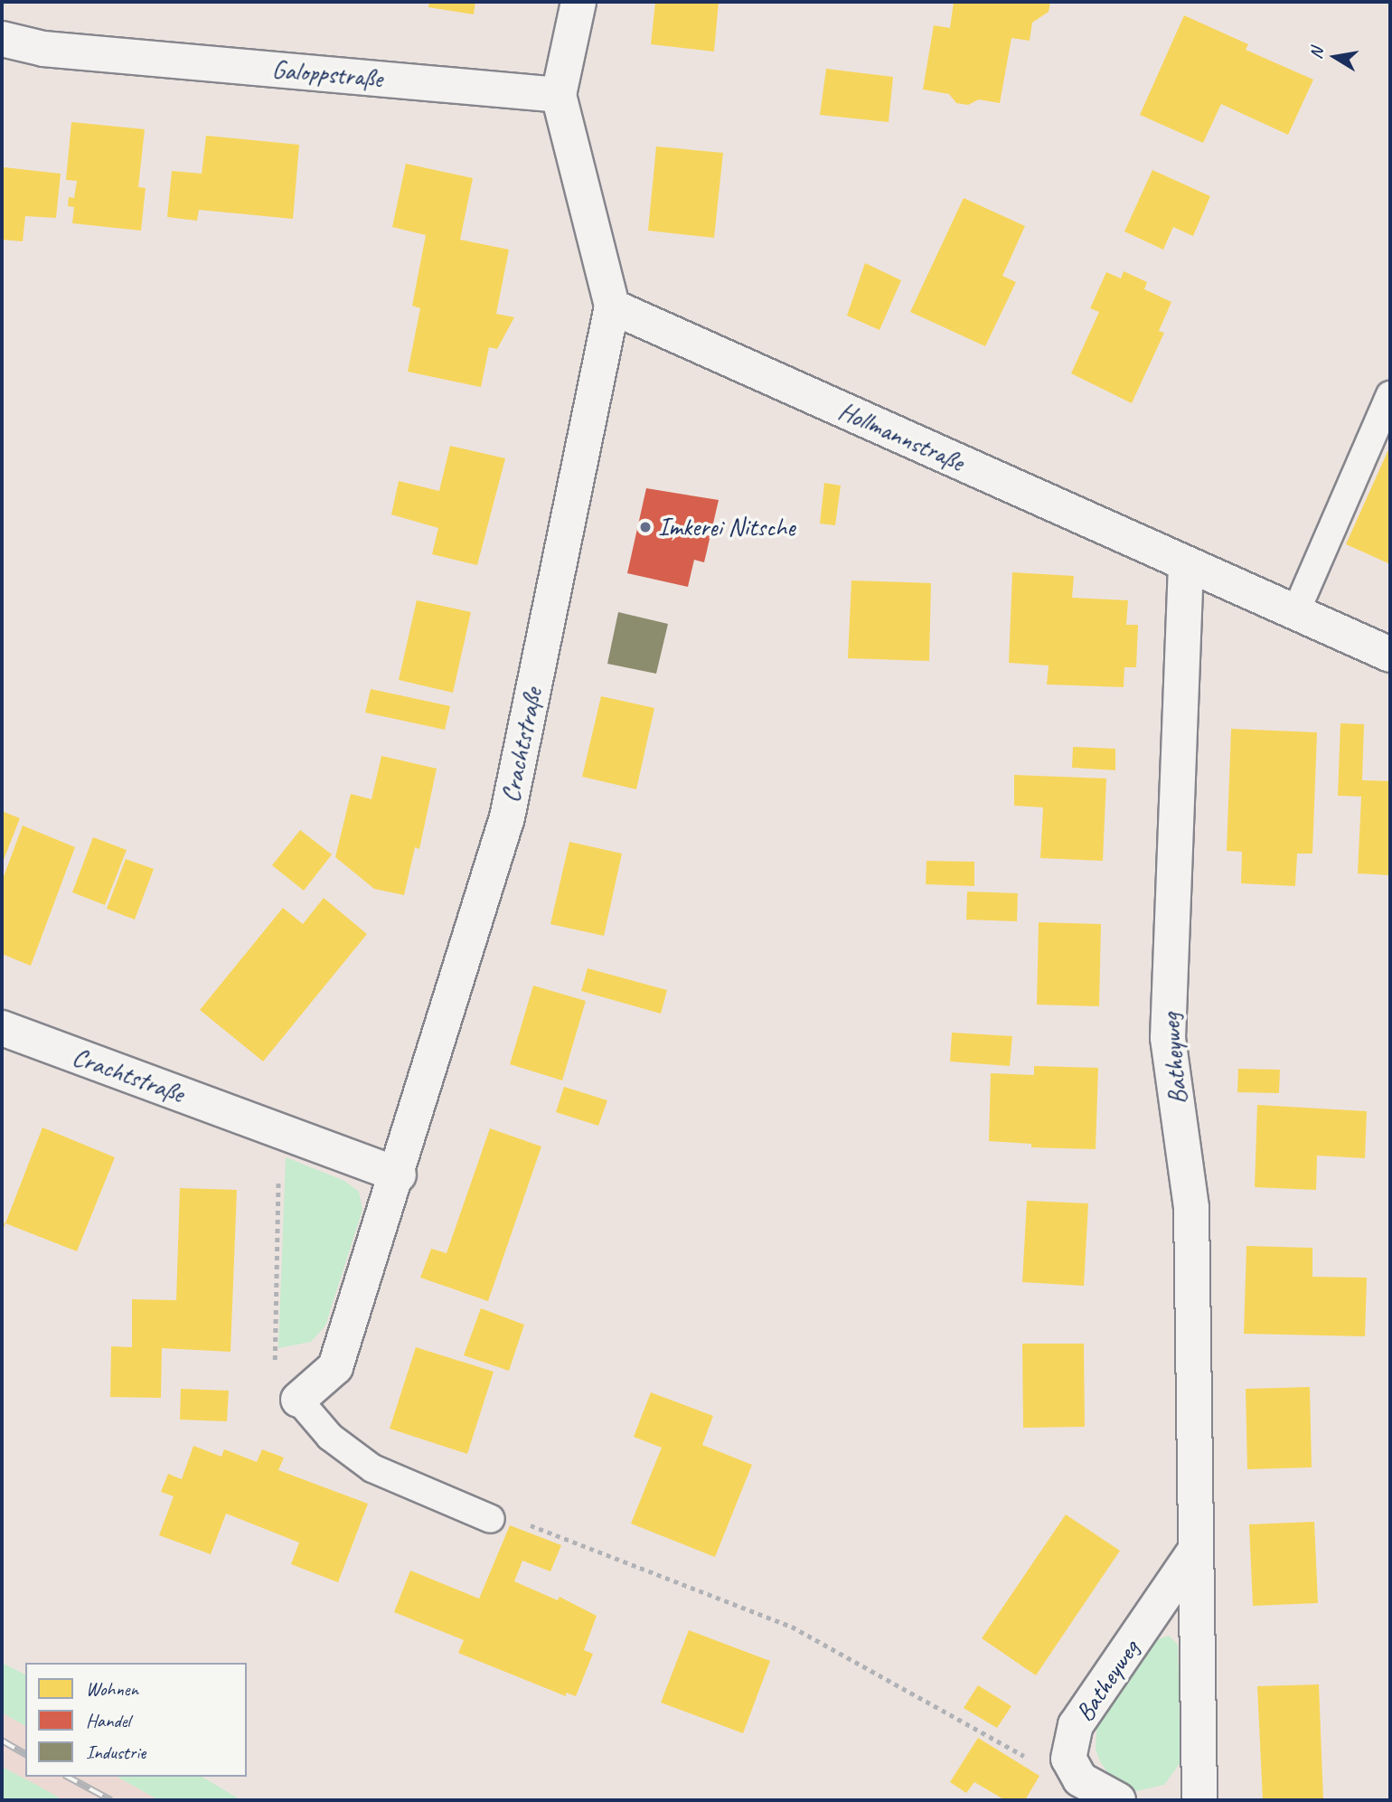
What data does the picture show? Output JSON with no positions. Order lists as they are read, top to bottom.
{
  "streets": {
    "street": [
      "Galoppstraße",
      "Hollmannstraße",
      "Crachtstraße",
      "Batheyweg"
    ]
  },
  "crossings": [
    ["Hollmannstraße", "Crachtstraße"],
    ["Hollmannstraße", "Batheyweg"]
  ],
  "places": ["Imkerei Nitsche"],
  "legend": ["Wohnen", "Handel", "Industrie"],
  "north": "left"
}
